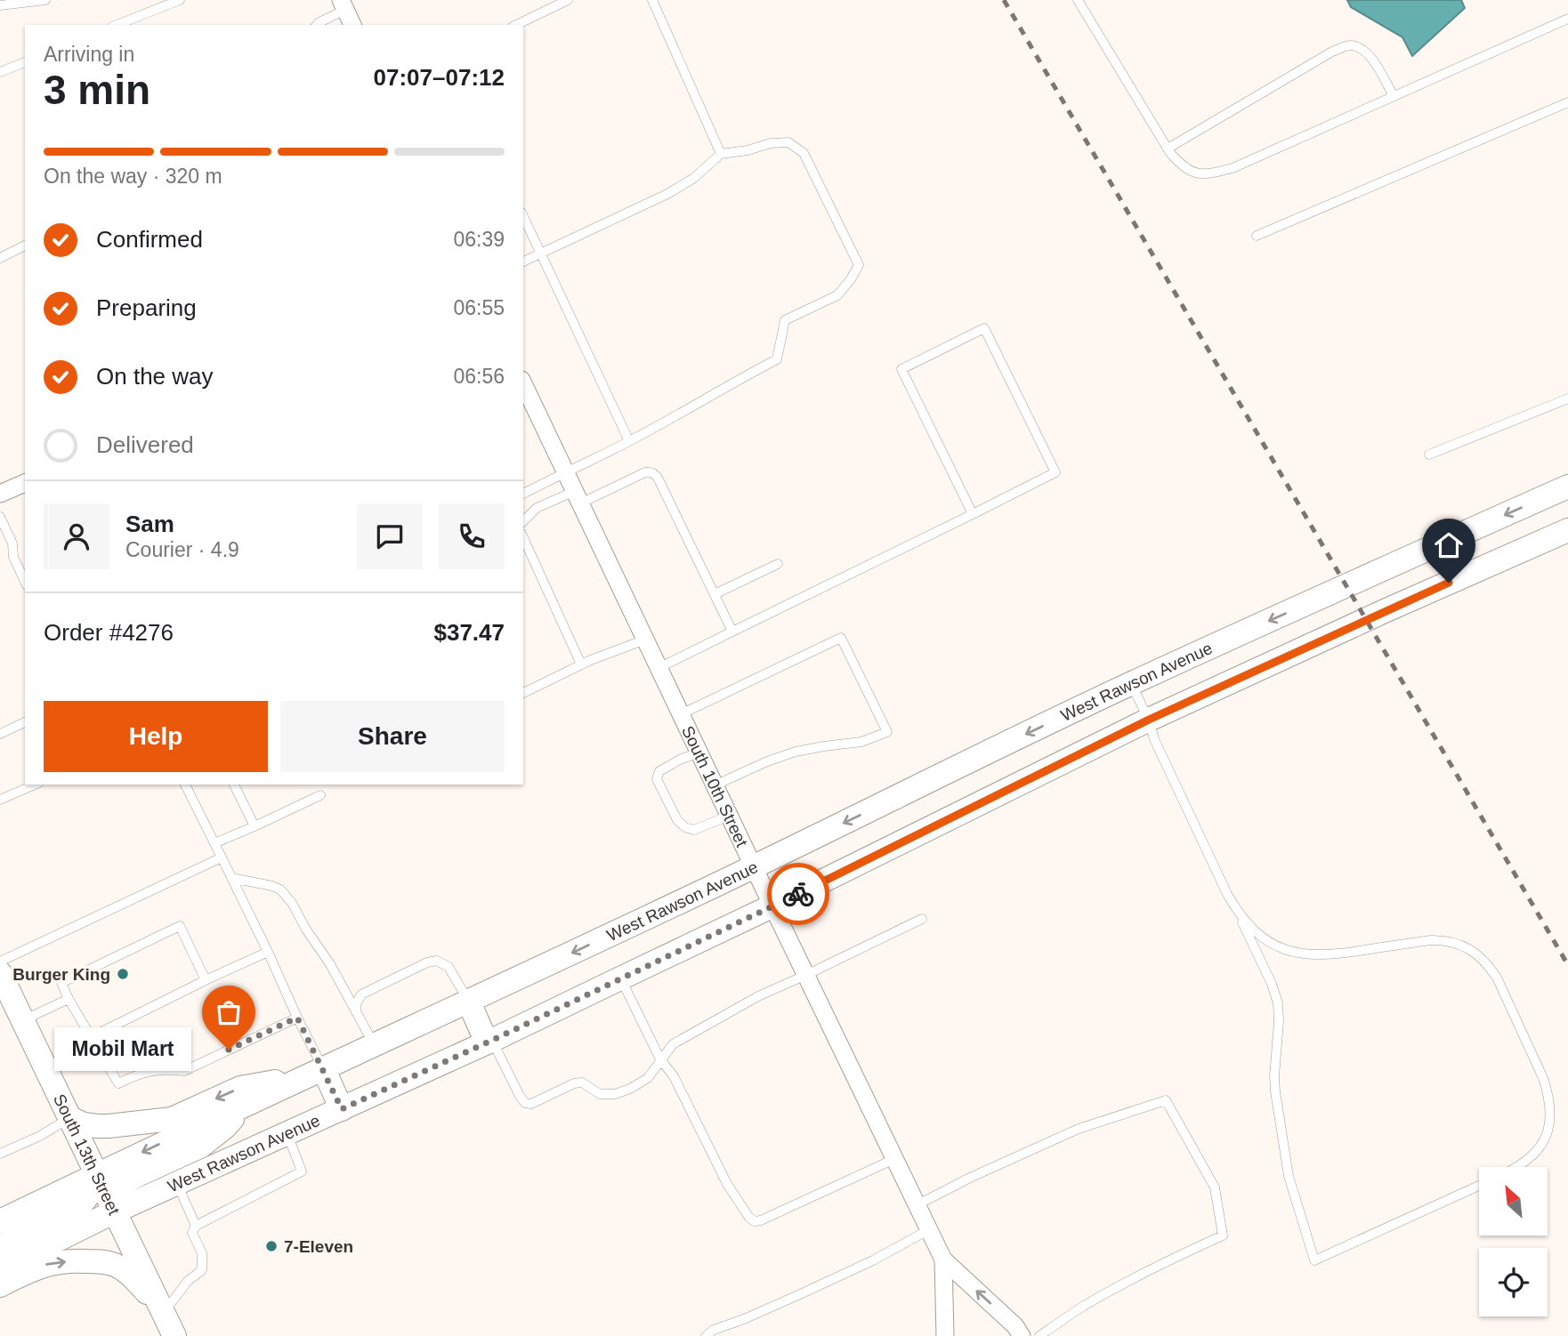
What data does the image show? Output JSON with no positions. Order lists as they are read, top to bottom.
{
  "streets": {
    "main road": ["West Rawson Avenue", "South 13th Street"],
    "street": ["South 10th Street"]
  },
  "crossings": [
    ["West Rawson Avenue", "South 10th Street"],
    ["West Rawson Avenue", "South 13th Street"]
  ],
  "places": ["Burger King", "Mobil Mart", "7-Eleven"],
  "north": "top left",
  "page": {
    "heading": ["3 min", "Arriving in", "07:07–07:12"],
    "panel": [
      "Sam",
      "Courier · 4.9",
      "Order #4276",
      "$37.47"
    ],
    "bar": "On the way · 320 m",
    "list": [
      ["Confirmed", "06:39"],
      ["Preparing", "06:55"],
      ["On the way", "06:56"],
      "Delivered"
    ],
    "buttons": ["Help", "Share"],
    "bubble": "Mobil Mart"
  }
}
